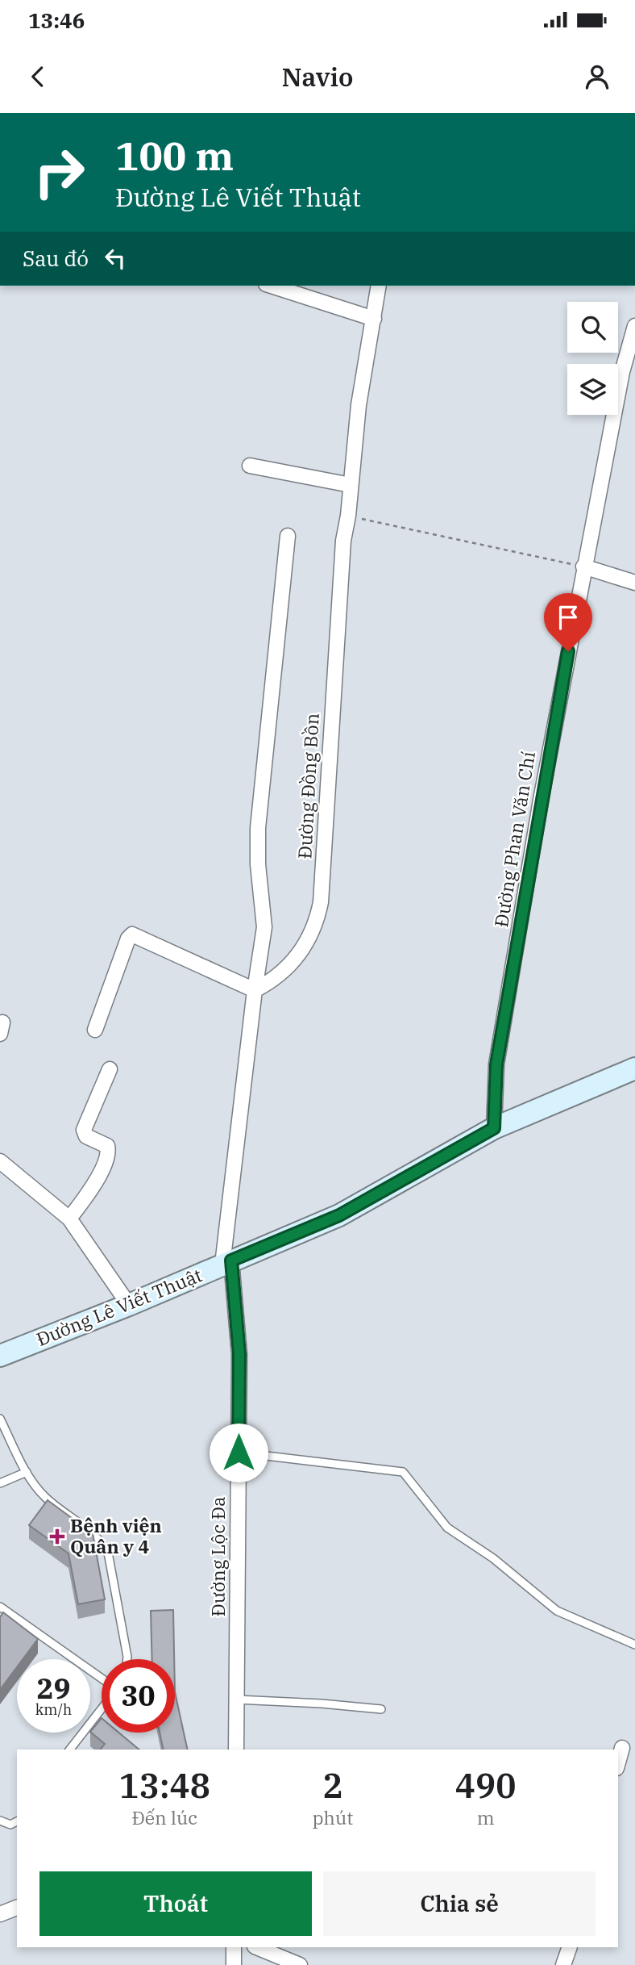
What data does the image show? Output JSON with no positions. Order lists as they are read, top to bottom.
{
  "streets": {
    "main road": ["Đường Lê Viết Thuật"],
    "street": ["Đường Đồng Bồn", "Đường Phan Văn Chí", "Đường Lộc Đa"]
  },
  "crossings": [
    ["Đường Phan Văn Chí", "Đường Lê Viết Thuật"],
    ["Đường Lê Viết Thuật", "Đường Lộc Đa"]
  ],
  "places": {
    "health": ["Bệnh viện Quân y 4"]
  },
  "page": {
    "status": "13:46",
    "header": "Navio",
    "turn": ["100 m", "Đường Lê Viết Thuật"],
    "then": "Sau đó",
    "speed": "29 km/h",
    "limit": "30",
    "eta": [
      "13:48",
      "Đến lúc",
      "2",
      "phút",
      "490",
      "m"
    ],
    "buttons": ["Thoát", "Chia sẻ"]
  }
}
